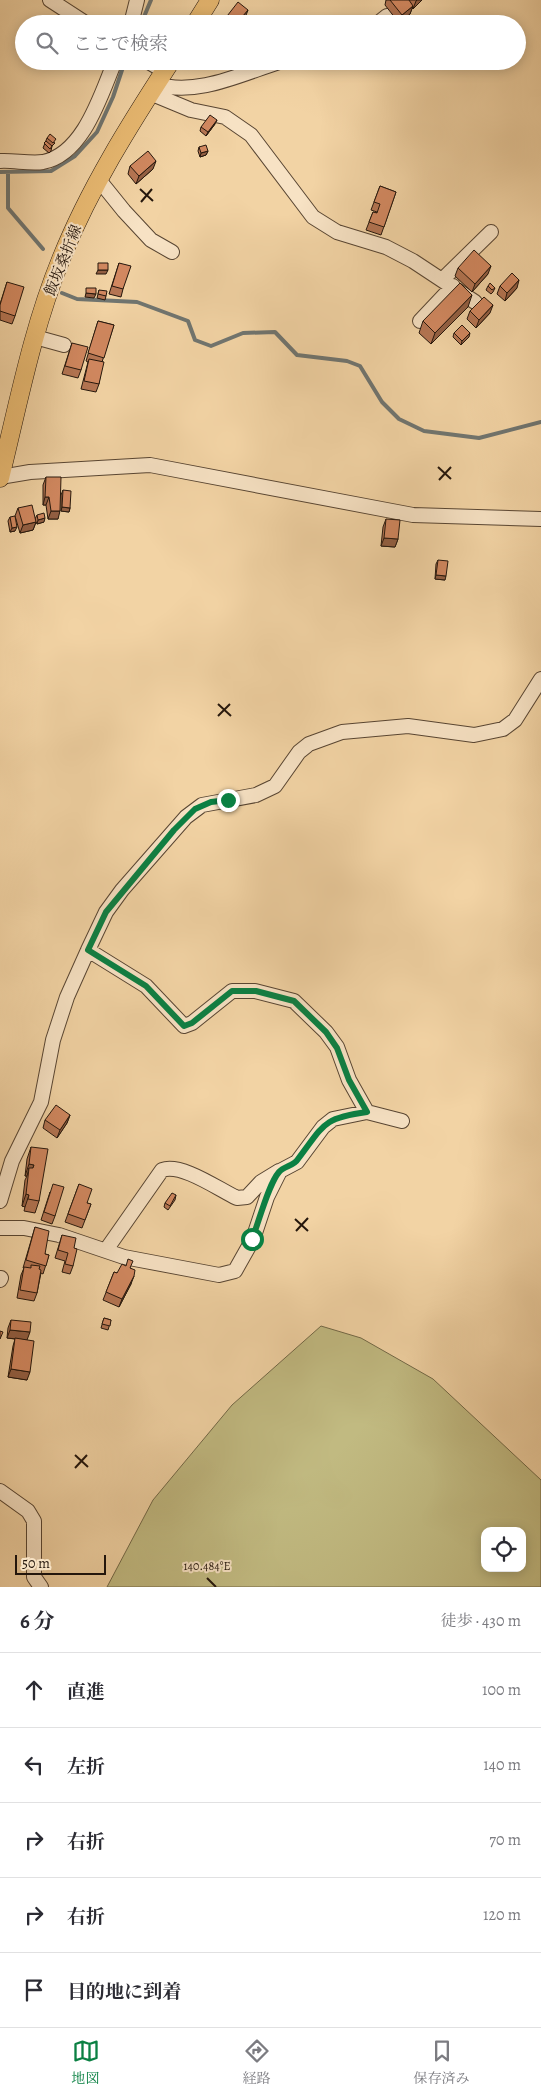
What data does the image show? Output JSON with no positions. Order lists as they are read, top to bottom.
{
  "streets": {
    "main road": ["飯坂桑折線"]
  },
  "scale_bar": "50 m",
  "page": {
    "search": "ここで検索",
    "scale": "50 m",
    "heading": ["6 分", "徒歩 · 430 m"],
    "list": [
      ["直進", "100 m"],
      ["左折", "140 m"],
      ["右折", "70 m"],
      ["右折", "120 m"],
      "目的地に到着"
    ],
    "nav": ["地図", "経路", "保存済み"]
  },
  "coordinates": ["140.484°E"]
}
